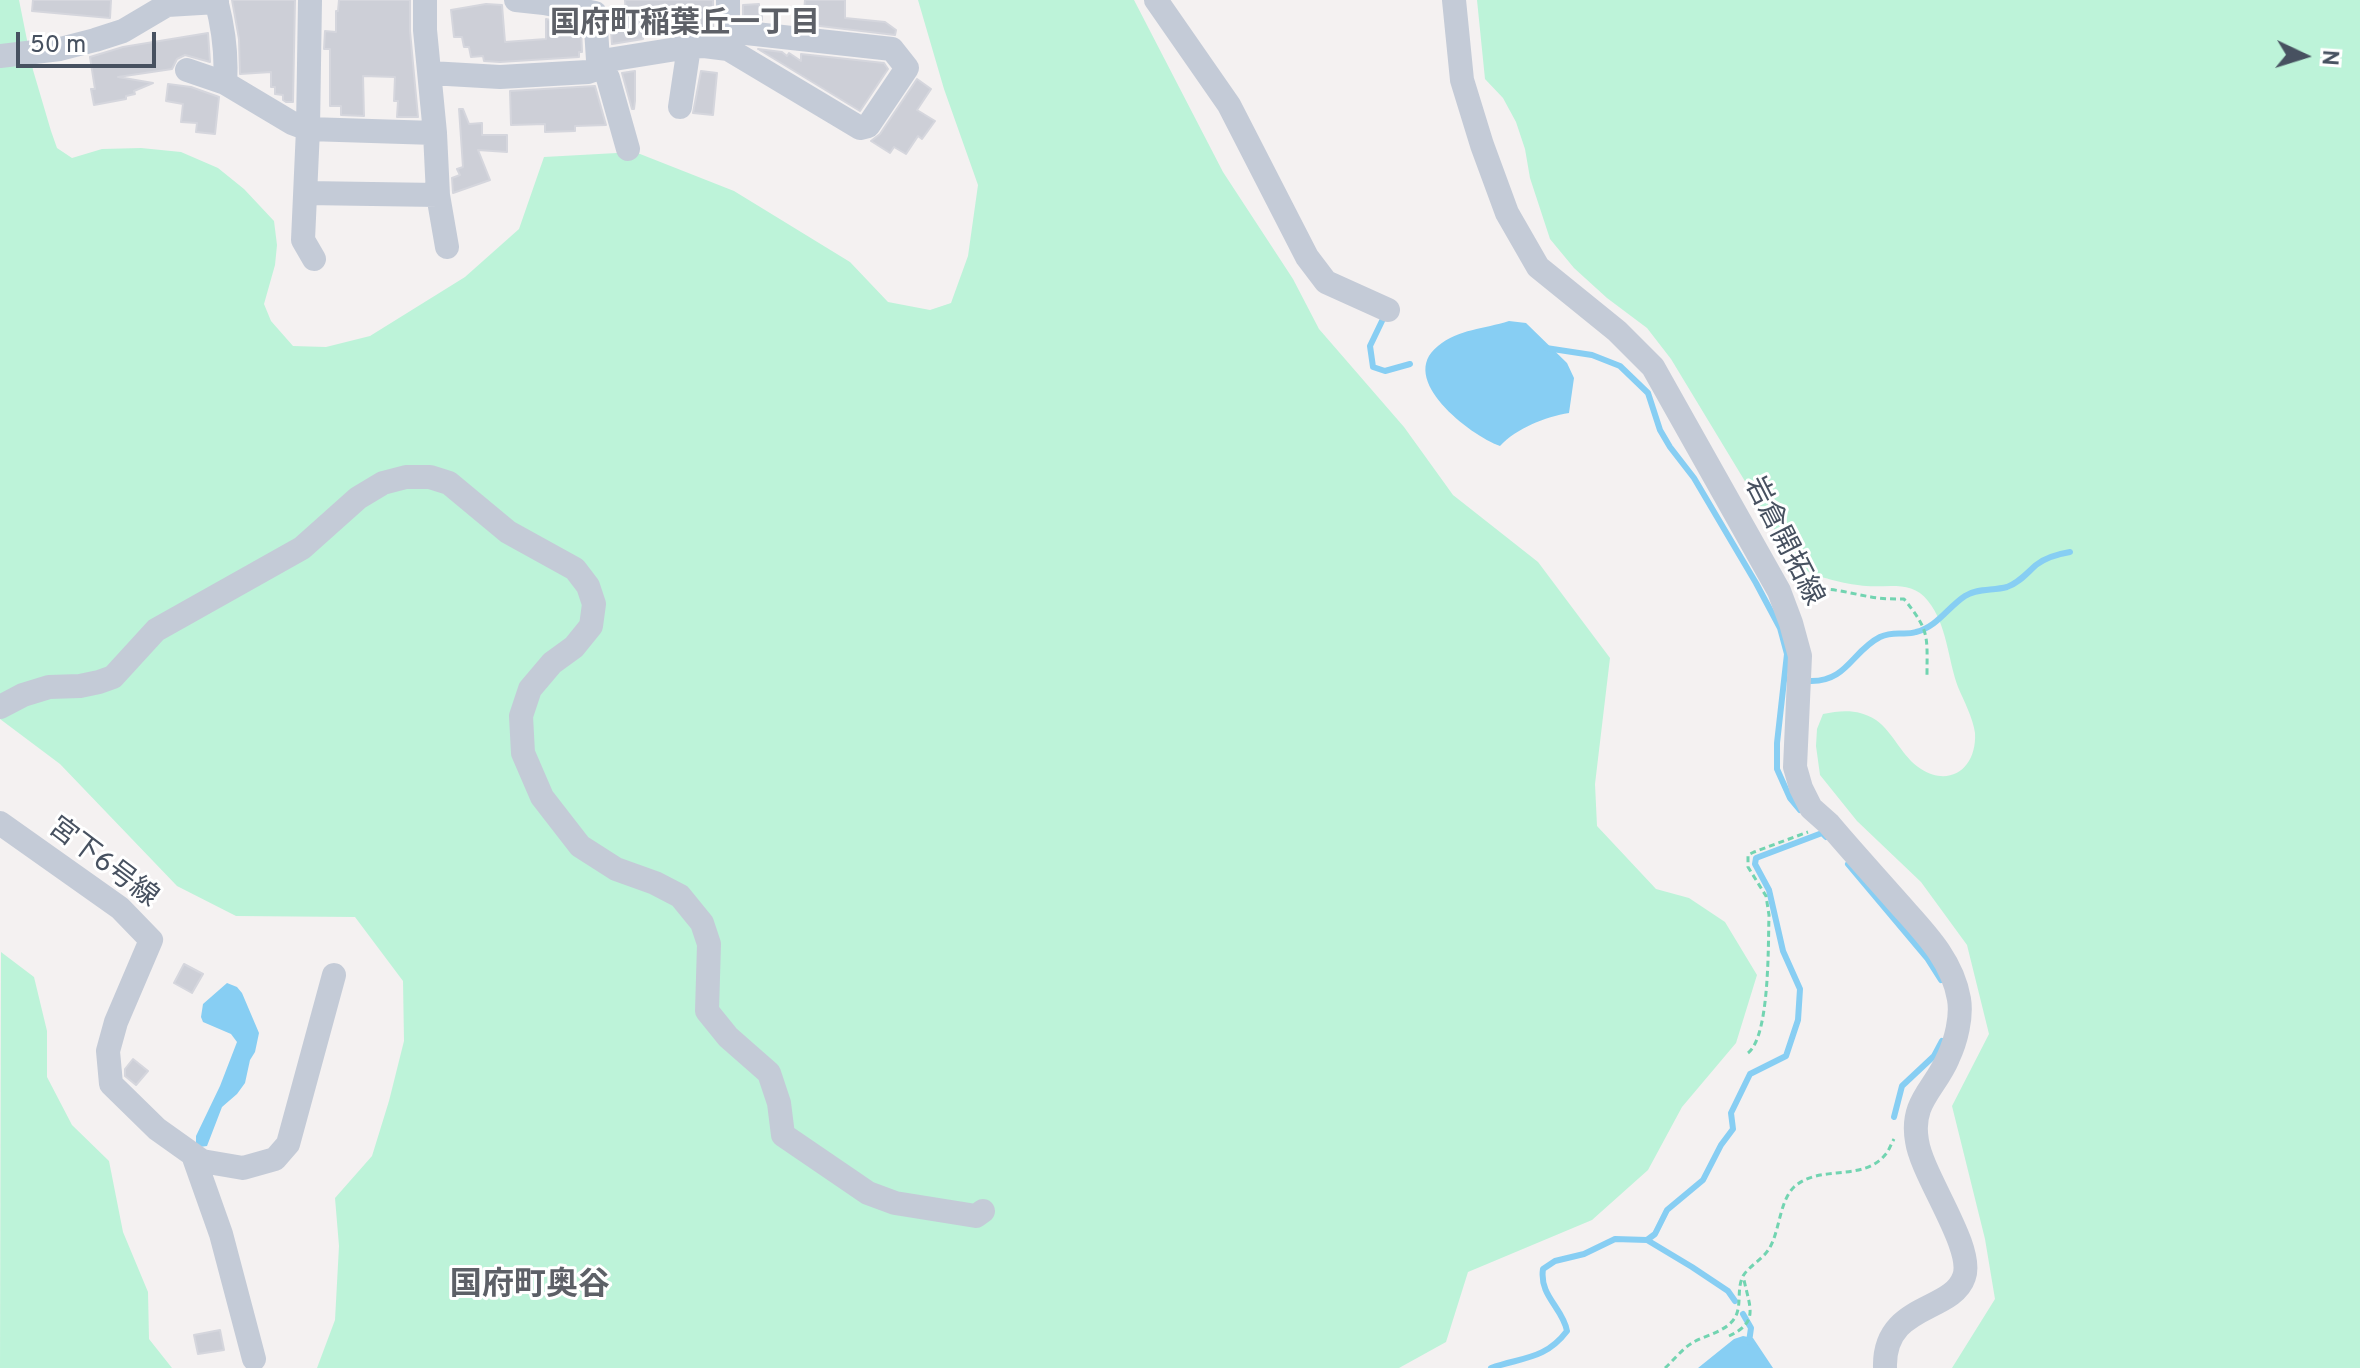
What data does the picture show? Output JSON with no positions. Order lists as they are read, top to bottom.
{
  "streets": {
    "street": ["岩倉開拓線", "宮下6号線"]
  },
  "districts": ["国府町稲葉丘一丁目", "国府町奥谷"],
  "scale_bar": "50 m",
  "north": "right"
}
